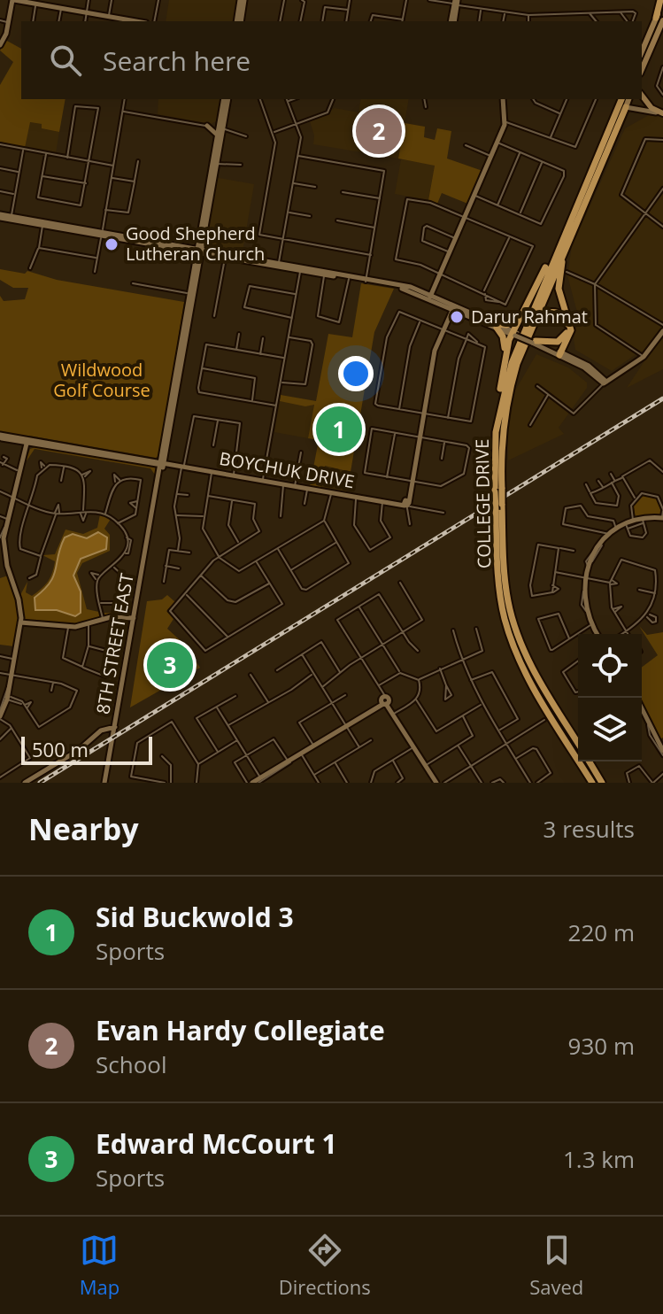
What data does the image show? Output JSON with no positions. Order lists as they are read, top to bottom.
{
  "streets": {
    "highway": ["COLLEGE DRIVE"],
    "main road": ["BOYCHUK DRIVE", "8TH STREET EAST"]
  },
  "crossings": [
    ["BOYCHUK DRIVE", "8TH STREET EAST"]
  ],
  "parks": ["Wildwood Golf Course"],
  "places": ["Good Shepherd Lutheran Church", "Darur Rahmat"],
  "scale_bar": "500 m",
  "page": {
    "search": "Search here",
    "pins": ["2", "1", "3"],
    "scale": "500 m",
    "heading": ["Nearby", "3 results"],
    "list": [
      {
        "mark": "1",
        "name": "Sid Buckwold 3",
        "note": "Sports",
        "value": "220 m"
      },
      {
        "mark": "2",
        "name": "Evan Hardy Collegiate",
        "note": "School",
        "value": "930 m"
      },
      {
        "mark": "3",
        "name": "Edward McCourt 1",
        "note": "Sports",
        "value": "1.3 km"
      }
    ],
    "nav": ["Map", "Directions", "Saved"]
  }
}
